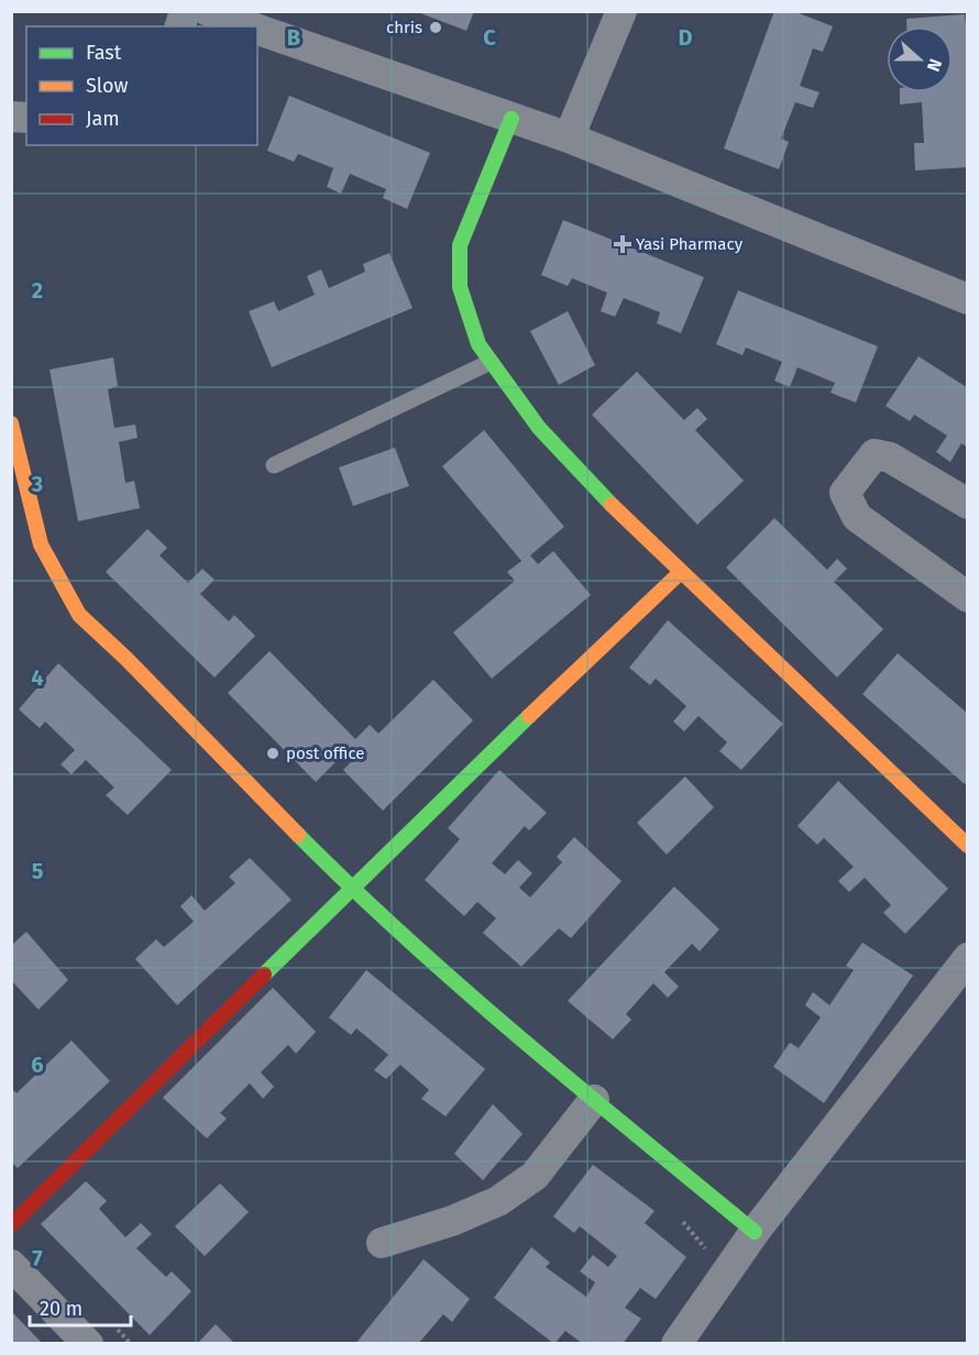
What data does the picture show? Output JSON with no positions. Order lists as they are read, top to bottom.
{
  "places": {
    "other": ["chris", "post office"],
    "health": ["Yasi Pharmacy"]
  },
  "legend": ["Fast", "Slow", "Jam"],
  "scale_bar": "20 m",
  "north": "right",
  "grid": {
    "columns": ["B", "C", "D"],
    "rows": [
      "2",
      "3",
      "4",
      "5",
      "6",
      "7"
    ]
  }
}
